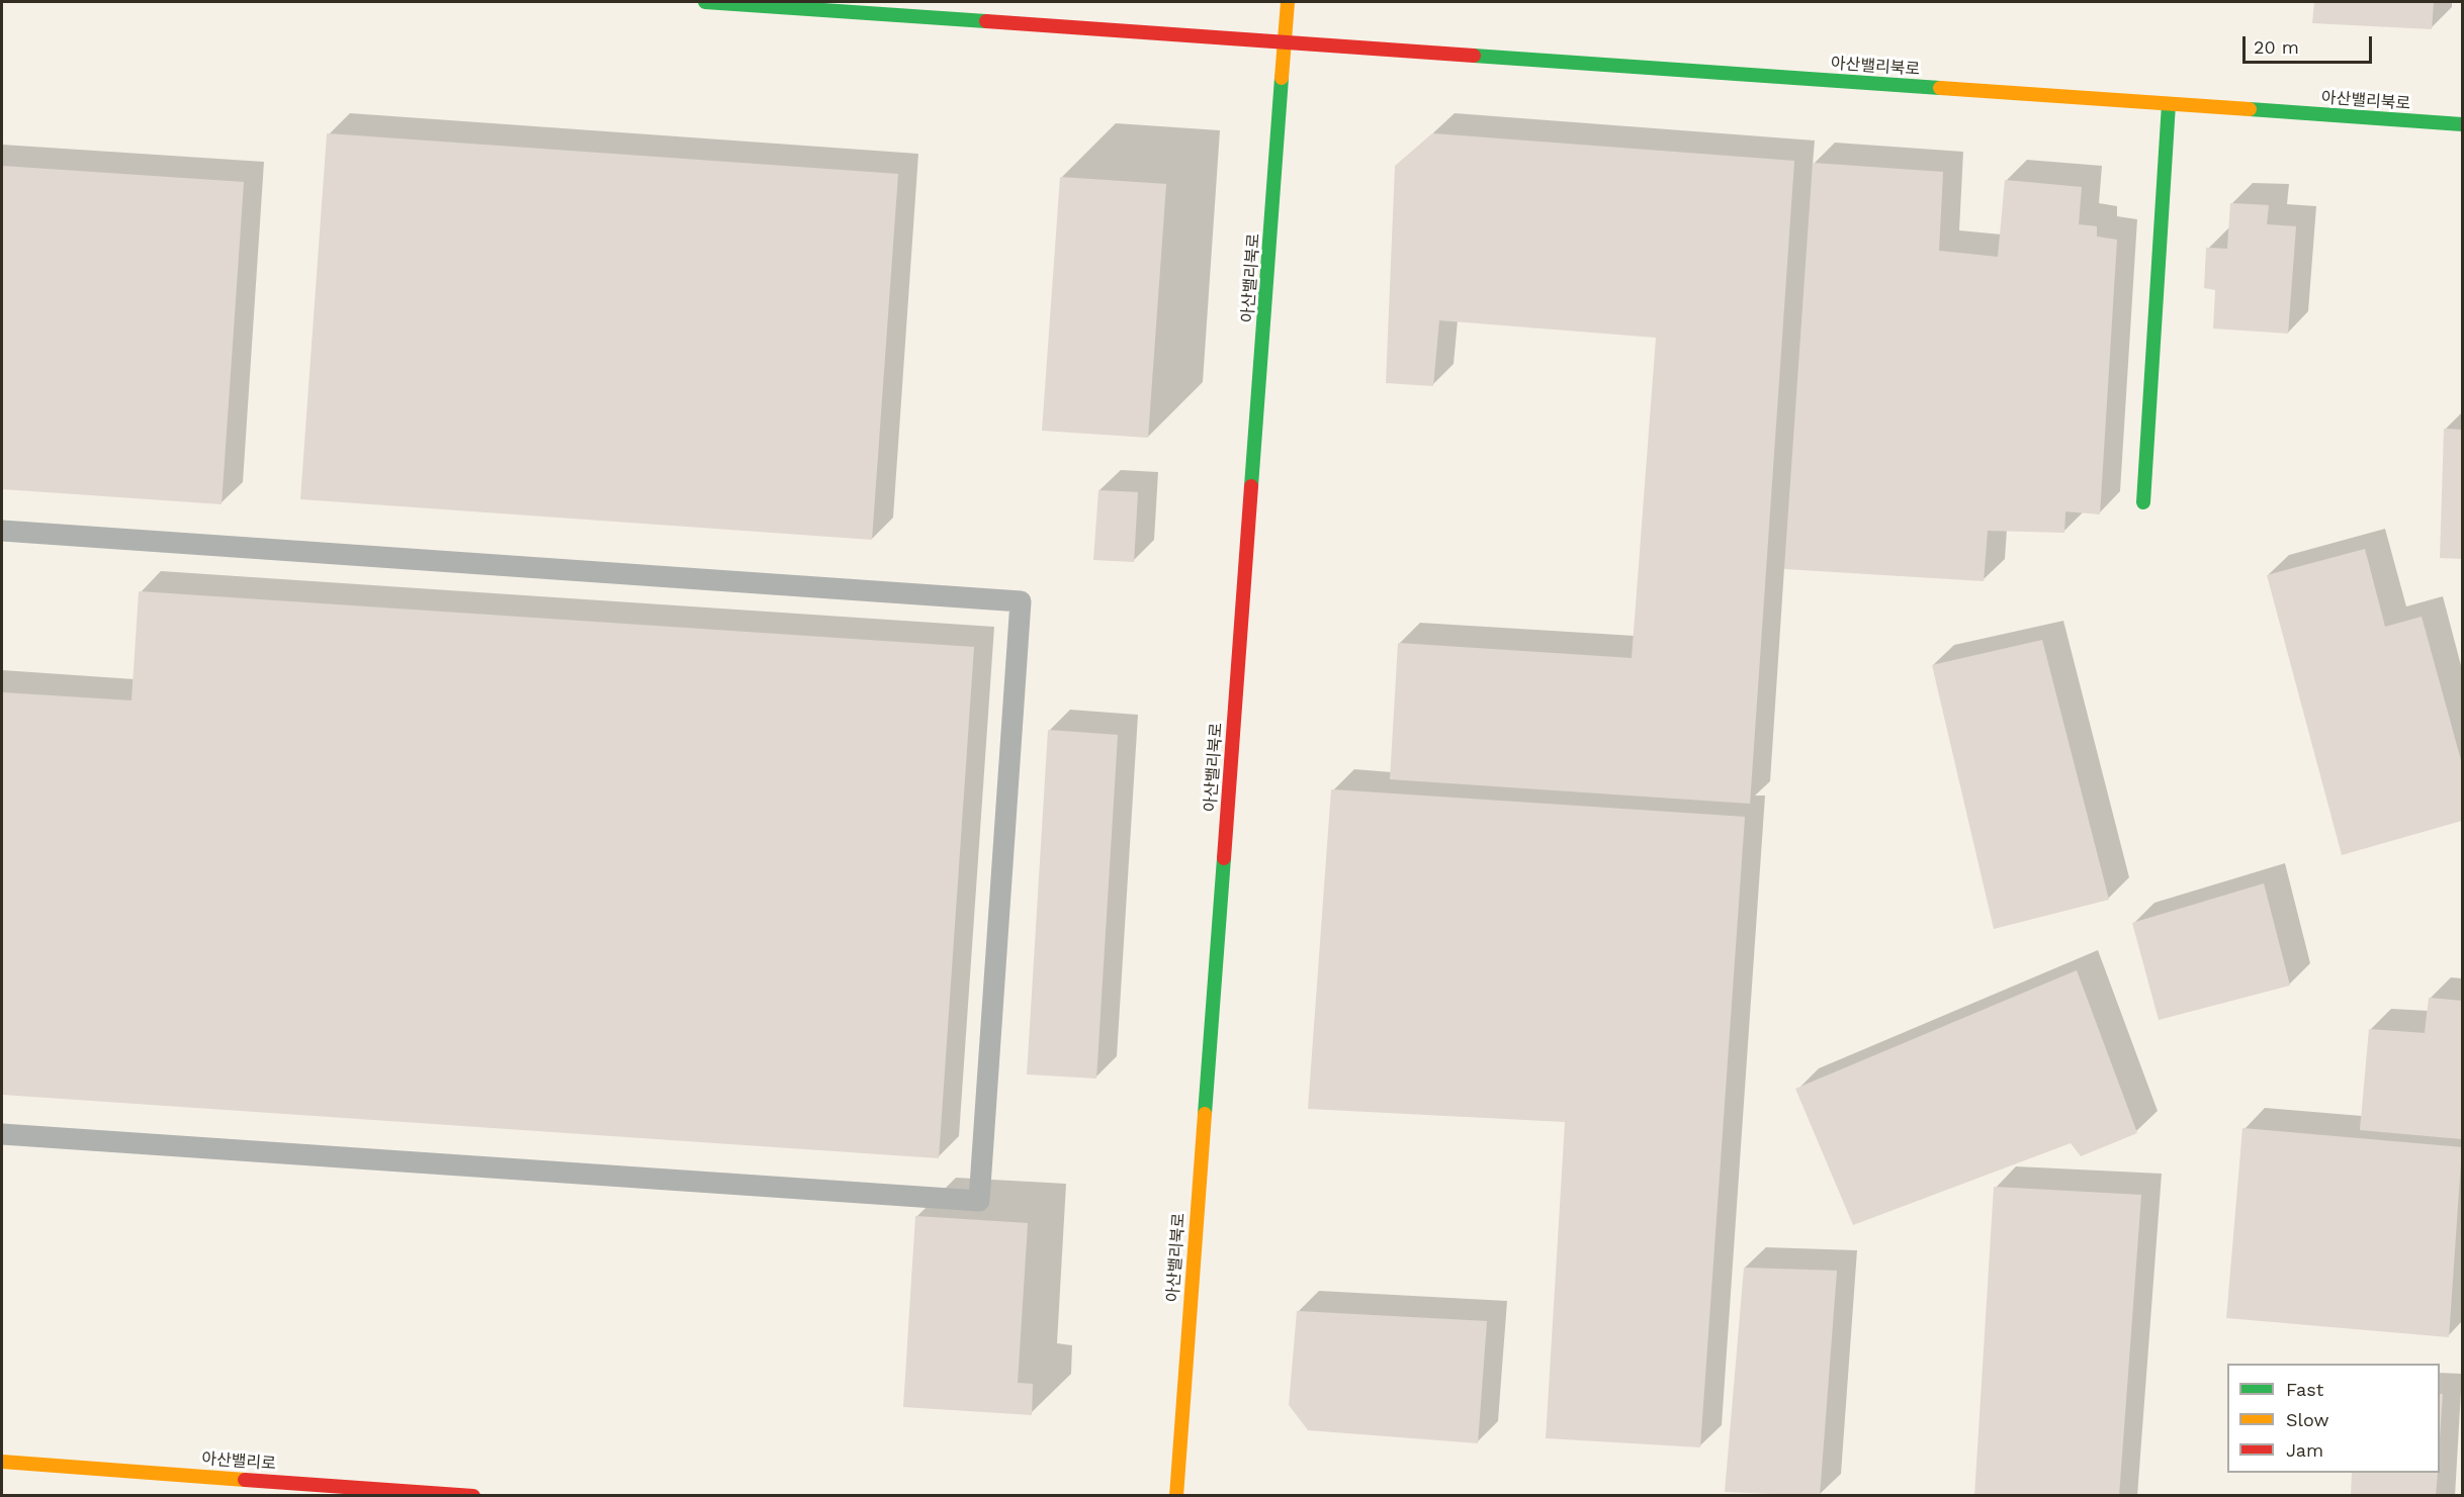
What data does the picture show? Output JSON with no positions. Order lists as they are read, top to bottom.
{
  "streets": {
    "street": ["아산밸리북로", "아산밸리로"]
  },
  "legend": ["Fast", "Slow", "Jam"],
  "scale_bar": "20 m"
}
